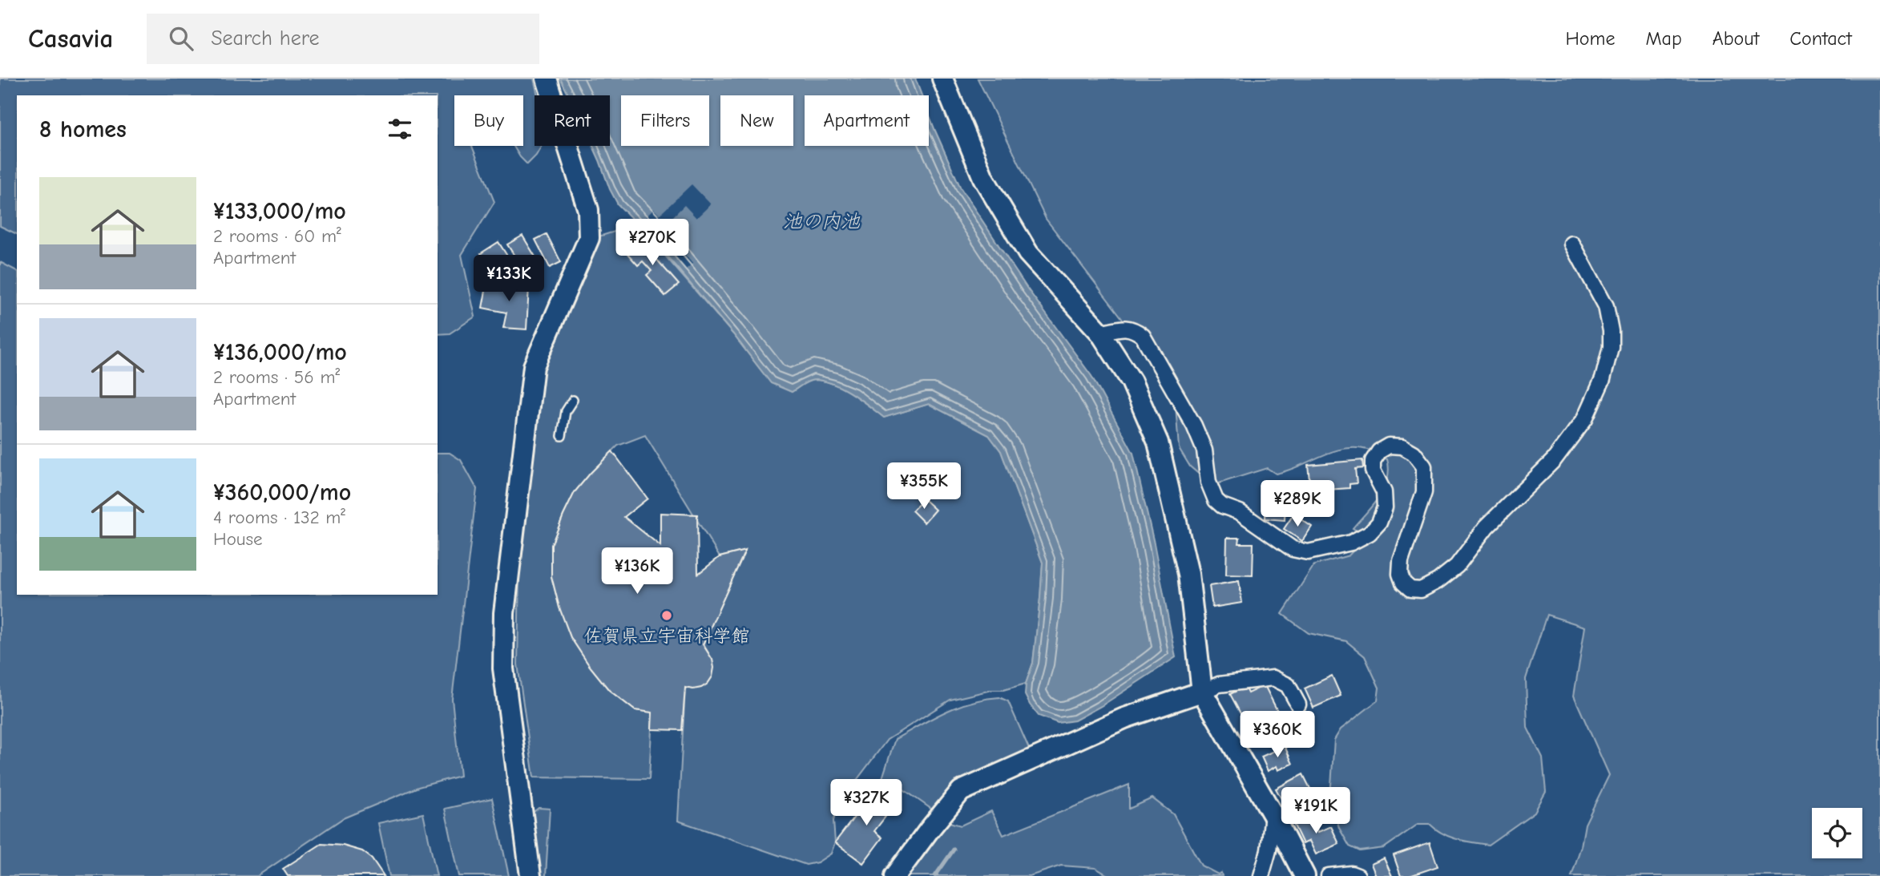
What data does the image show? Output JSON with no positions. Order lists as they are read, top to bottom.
{
  "water": ["池の内池"],
  "places": ["佐賀県立宇宙科学館"],
  "page": {
    "header": "Casavia",
    "search": "Search here",
    "nav": [
      "Home",
      "Map",
      "About",
      "Contact"
    ],
    "chip": [
      "Buy",
      "Rent",
      "Filters",
      "New",
      "Apartment"
    ],
    "heading": "8 homes",
    "list": [
      {
        "name": "¥133,000/mo",
        "note": "2 rooms · 60 m² · Apartment"
      },
      {
        "name": "¥136,000/mo",
        "note": "2 rooms · 56 m² · Apartment"
      },
      {
        "name": "¥360,000/mo",
        "note": "4 rooms · 132 m² · House"
      }
    ],
    "price": [
      "¥270K",
      "¥133K",
      "¥355K",
      "¥289K",
      "¥136K",
      "¥360K",
      "¥327K",
      "¥191K"
    ]
  }
}
